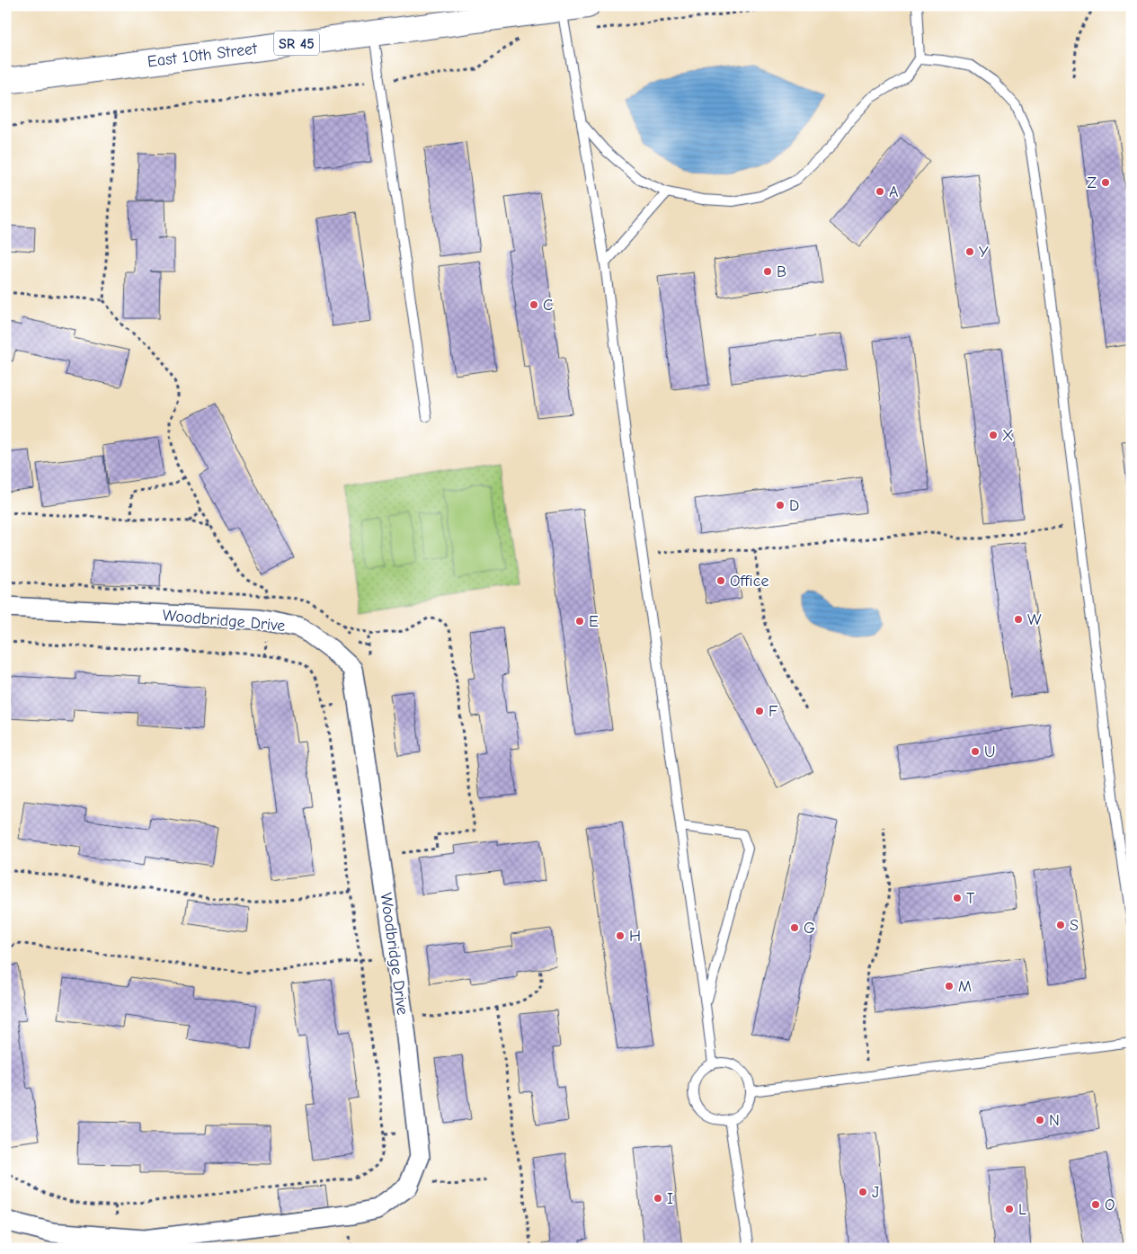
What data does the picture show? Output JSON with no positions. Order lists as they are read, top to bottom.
{
  "streets": {
    "main road": ["SR 45", "East 10th Street"],
    "street": ["Woodbridge Drive"]
  },
  "places": [
    "Z",
    "A",
    "Y",
    "B",
    "C",
    "X",
    "D",
    "Office",
    "W",
    "E",
    "F",
    "U",
    "T",
    "S",
    "G",
    "H",
    "M",
    "N",
    "J",
    "I",
    "O",
    "L"
  ]
}
